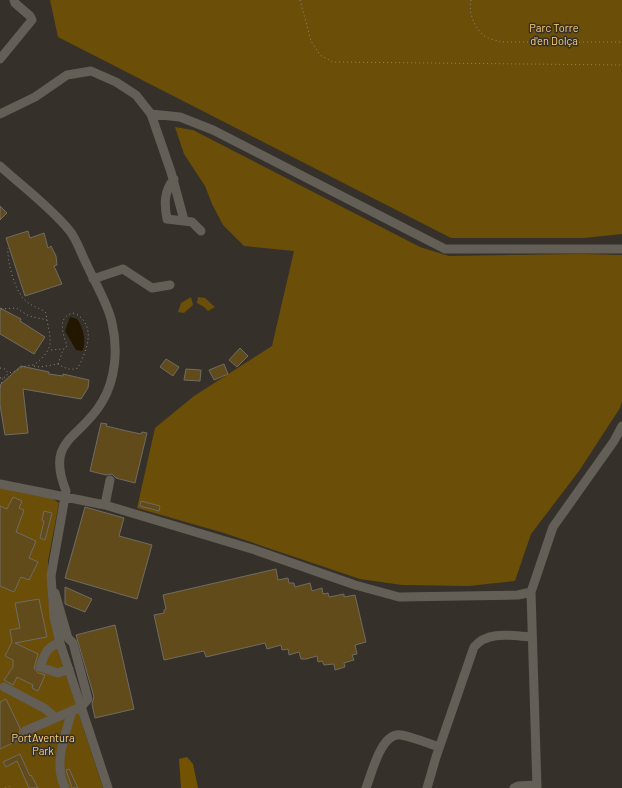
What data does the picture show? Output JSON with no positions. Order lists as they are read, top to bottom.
{
  "parks": ["Parc Torre d'en Dolça", "PortAventura Park"]
}
